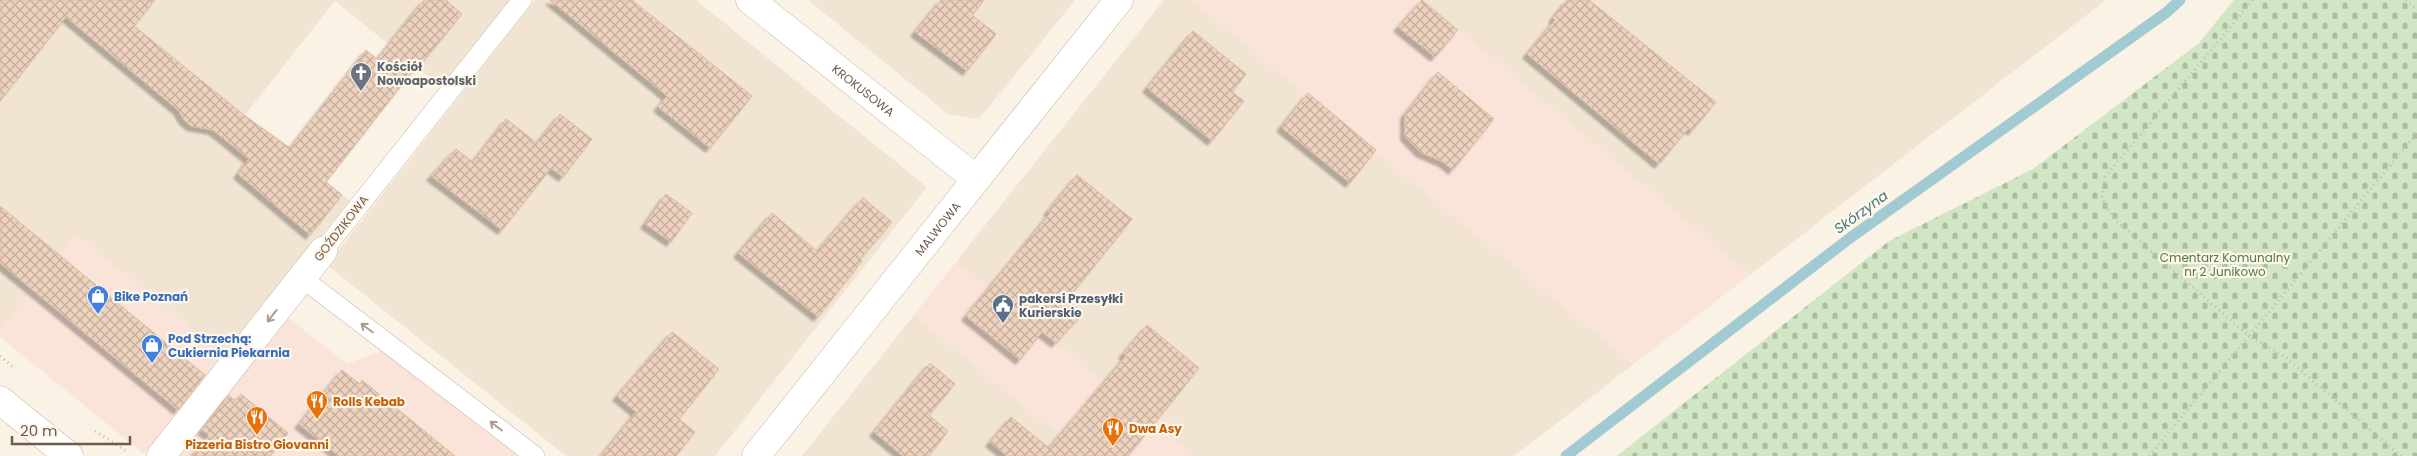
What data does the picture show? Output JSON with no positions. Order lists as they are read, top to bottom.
{
  "streets": {
    "street": ["KROKUSOWA", "GOŹDZIKOWA", "MALWOWA"]
  },
  "crossings": [
    ["KROKUSOWA", "MALWOWA"]
  ],
  "one_way": ["GOŹDZIKOWA"],
  "water": ["Skórzyna"],
  "parks": ["Cmentarz Komunalny nr 2 Junikowo"],
  "places": {
    "church": ["Kościół Nowoapostolski"],
    "shop": ["Bike Poznań", "Pod Strzechą: Cukiernia Piekarnia"],
    "public building": ["pakersi Przesyłki Kurierskie"],
    "restaurant": ["Rolls Kebab", "Pizzeria Bistro Giovanni", "Dwa Asy"]
  },
  "scale_bar": "20 m"
}
